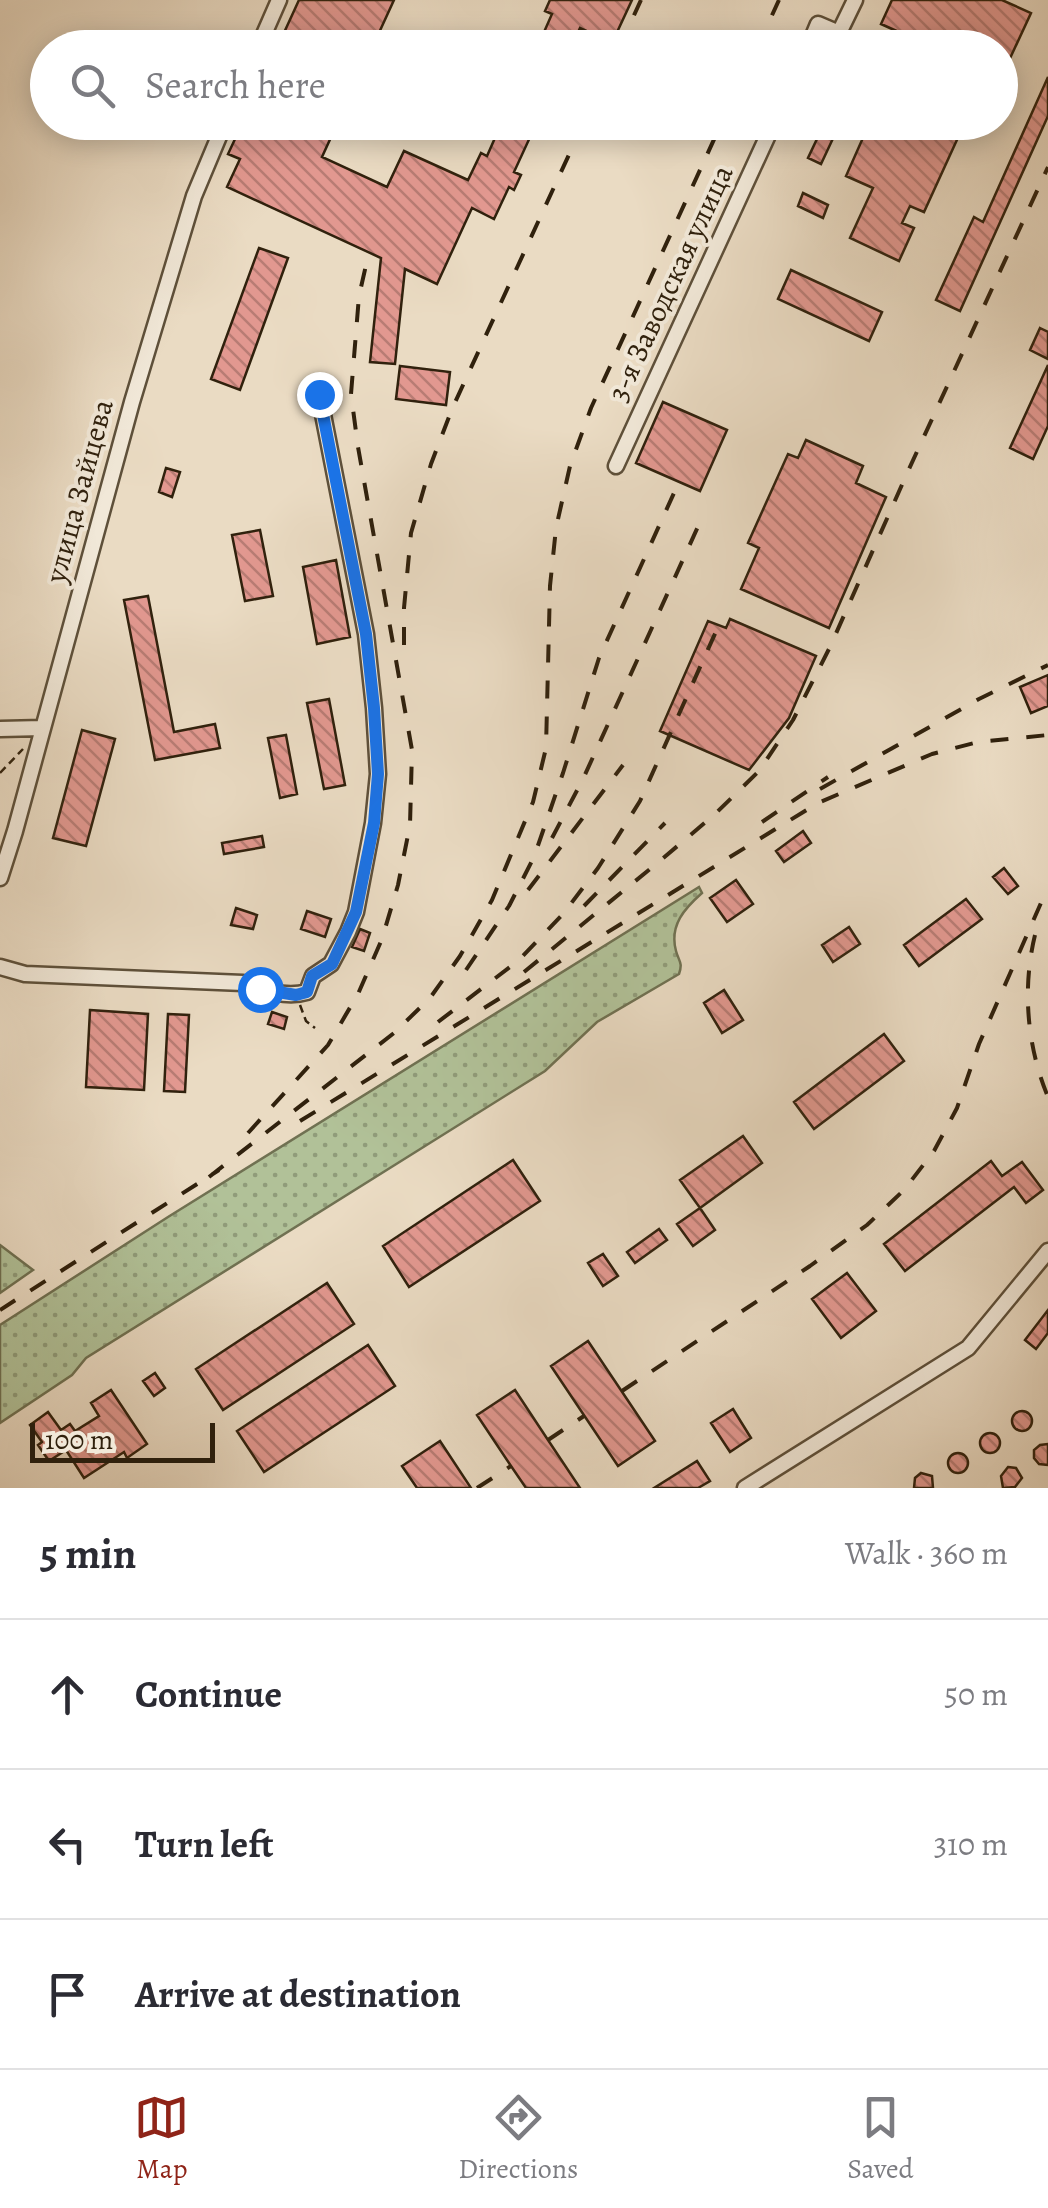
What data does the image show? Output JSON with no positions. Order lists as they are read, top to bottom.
{
  "streets": {
    "street": ["3-я Заводская улица", "улица Зайцева"]
  },
  "scale_bar": "100 m",
  "page": {
    "search": "Search here",
    "scale": "100 m",
    "heading": ["5 min", "Walk · 360 m"],
    "list": [
      ["Continue", "50 m"],
      ["Turn left", "310 m"],
      "Arrive at destination"
    ],
    "nav": ["Map", "Directions", "Saved"]
  }
}
